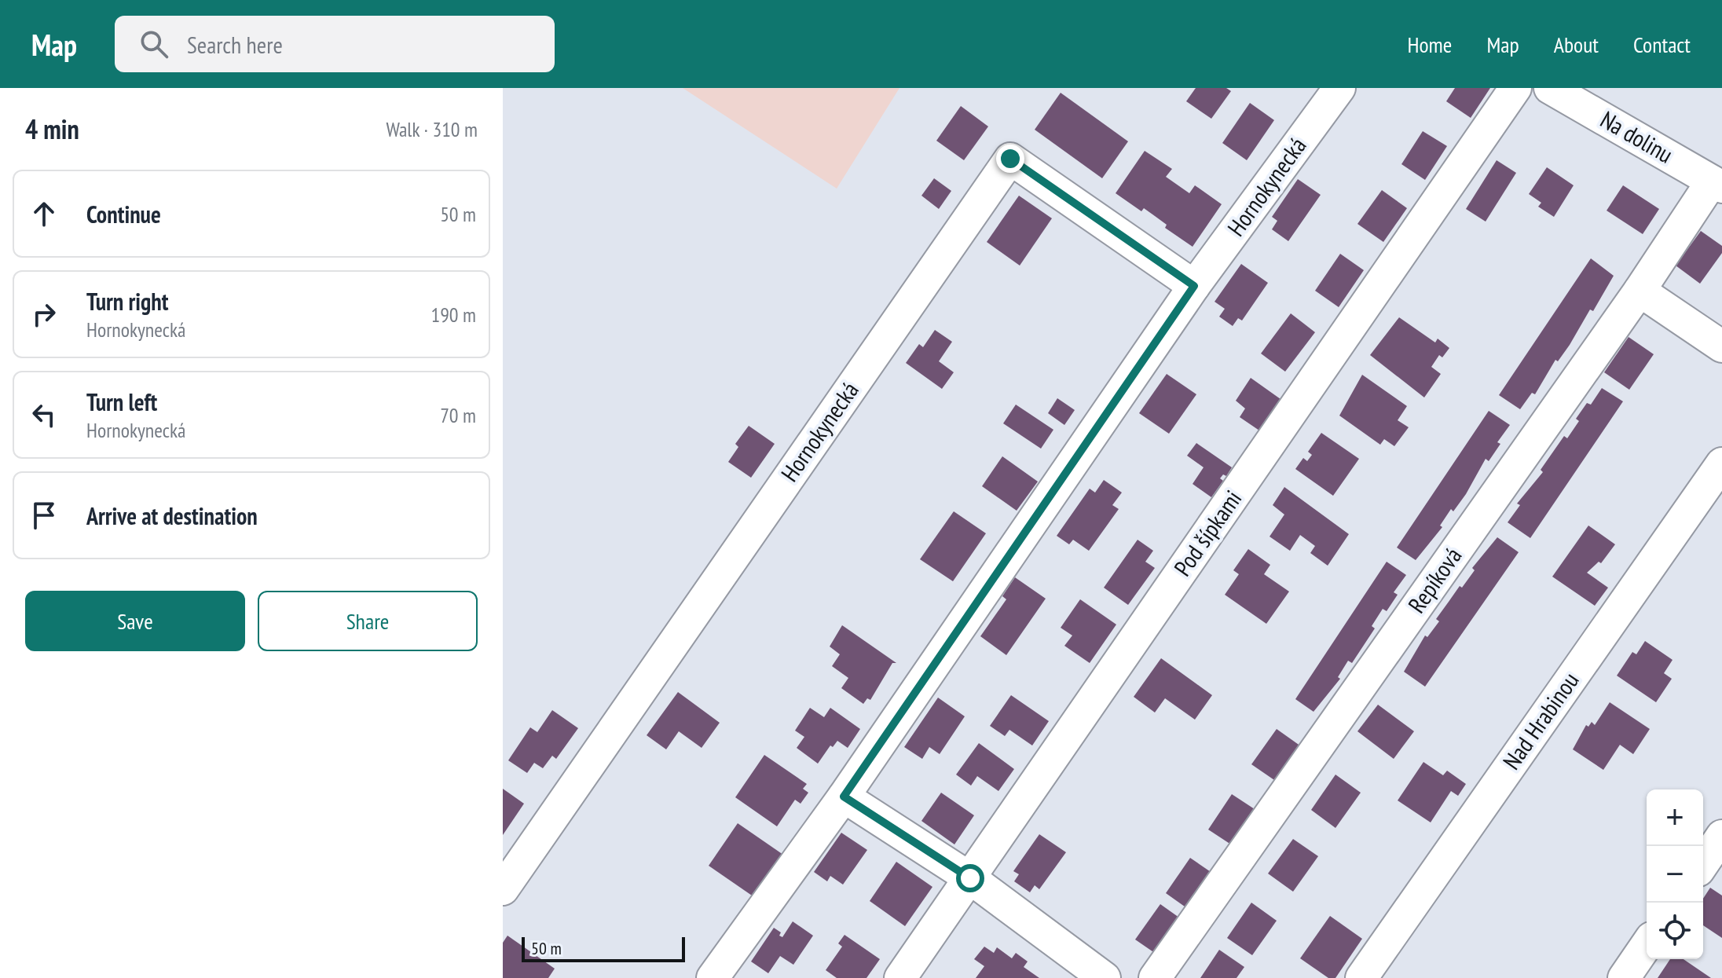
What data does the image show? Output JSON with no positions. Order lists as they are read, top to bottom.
{
  "streets": {
    "street": [
      "Na dolinu",
      "Hornokynecká",
      "Pod šípkami",
      "Repíková",
      "Nad Hrabinou"
    ]
  },
  "crossings": [
    ["Na dolinu", "Repíková"]
  ],
  "scale_bar": "50 m",
  "page": {
    "header": "Map",
    "search": "Search here",
    "nav": [
      "Home",
      "Map",
      "About",
      "Contact"
    ],
    "heading": ["4 min", "Walk · 310 m"],
    "list": [
      ["Continue", "50 m"],
      ["Turn right", "Hornokynecká", "190 m"],
      ["Turn left", "Hornokynecká", "70 m"],
      "Arrive at destination"
    ],
    "buttons": ["Save", "Share"],
    "map_buttons": ["+", "−"],
    "scale": "50 m"
  }
}
